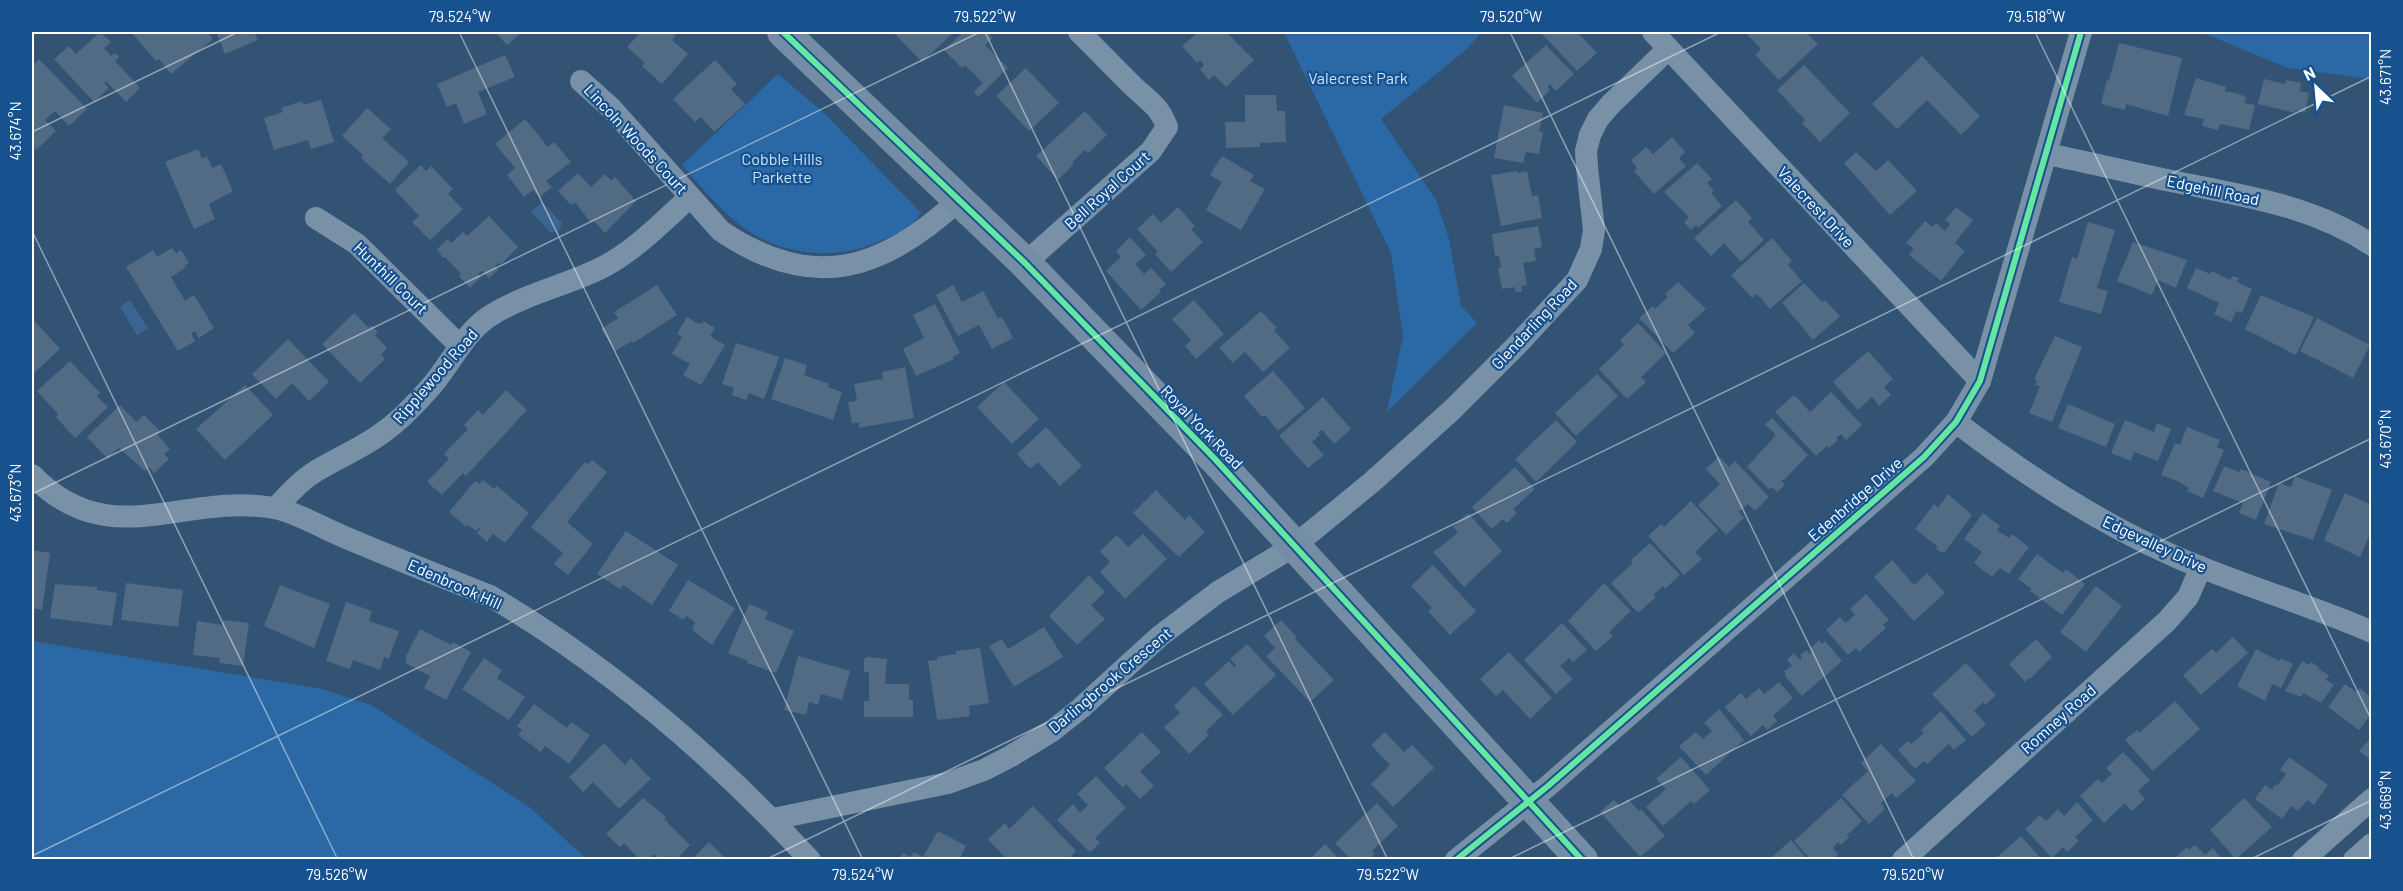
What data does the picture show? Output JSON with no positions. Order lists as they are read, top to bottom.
{
  "streets": {
    "main road": ["Royal York Road"],
    "street": [
      "Lincoln Woods Court",
      "Bell Royal Court",
      "Edgehill Road",
      "Valecrest Drive",
      "Hunthill Court",
      "Glendarling Road",
      "Ripplewood Road",
      "Edenbridge Drive",
      "Edgevalley Drive",
      "Edenbrook Hill",
      "Darlingbrook Crescent",
      "Romney Road"
    ]
  },
  "crossings": [
    ["Lincoln Woods Court", "Ripplewood Road"],
    ["Lincoln Woods Court", "Royal York Road"],
    ["Bell Royal Court", "Royal York Road"],
    ["Edgehill Road", "Edenbridge Drive"],
    ["Valecrest Drive", "Glendarling Road"],
    ["Valecrest Drive", "Edenbridge Drive"],
    ["Hunthill Court", "Ripplewood Road"],
    ["Glendarling Road", "Royal York Road"],
    ["Glendarling Road", "Darlingbrook Crescent"],
    ["Ripplewood Road", "Edenbrook Hill"],
    ["Royal York Road", "Edenbridge Drive"],
    ["Royal York Road", "Darlingbrook Crescent"],
    ["Edenbridge Drive", "Edgevalley Drive"],
    ["Edgevalley Drive", "Romney Road"],
    ["Edenbrook Hill", "Darlingbrook Crescent"]
  ],
  "parks": ["Valecrest Park", "Cobble Hills Parkette"],
  "north": "top left",
  "coordinates": [
    "79.524°W",
    "79.522°W",
    "79.520°W",
    "79.518°W",
    "43.671°N",
    "43.674°N",
    "43.670°N",
    "43.673°N",
    "43.669°N",
    "79.526°W"
  ]
}
